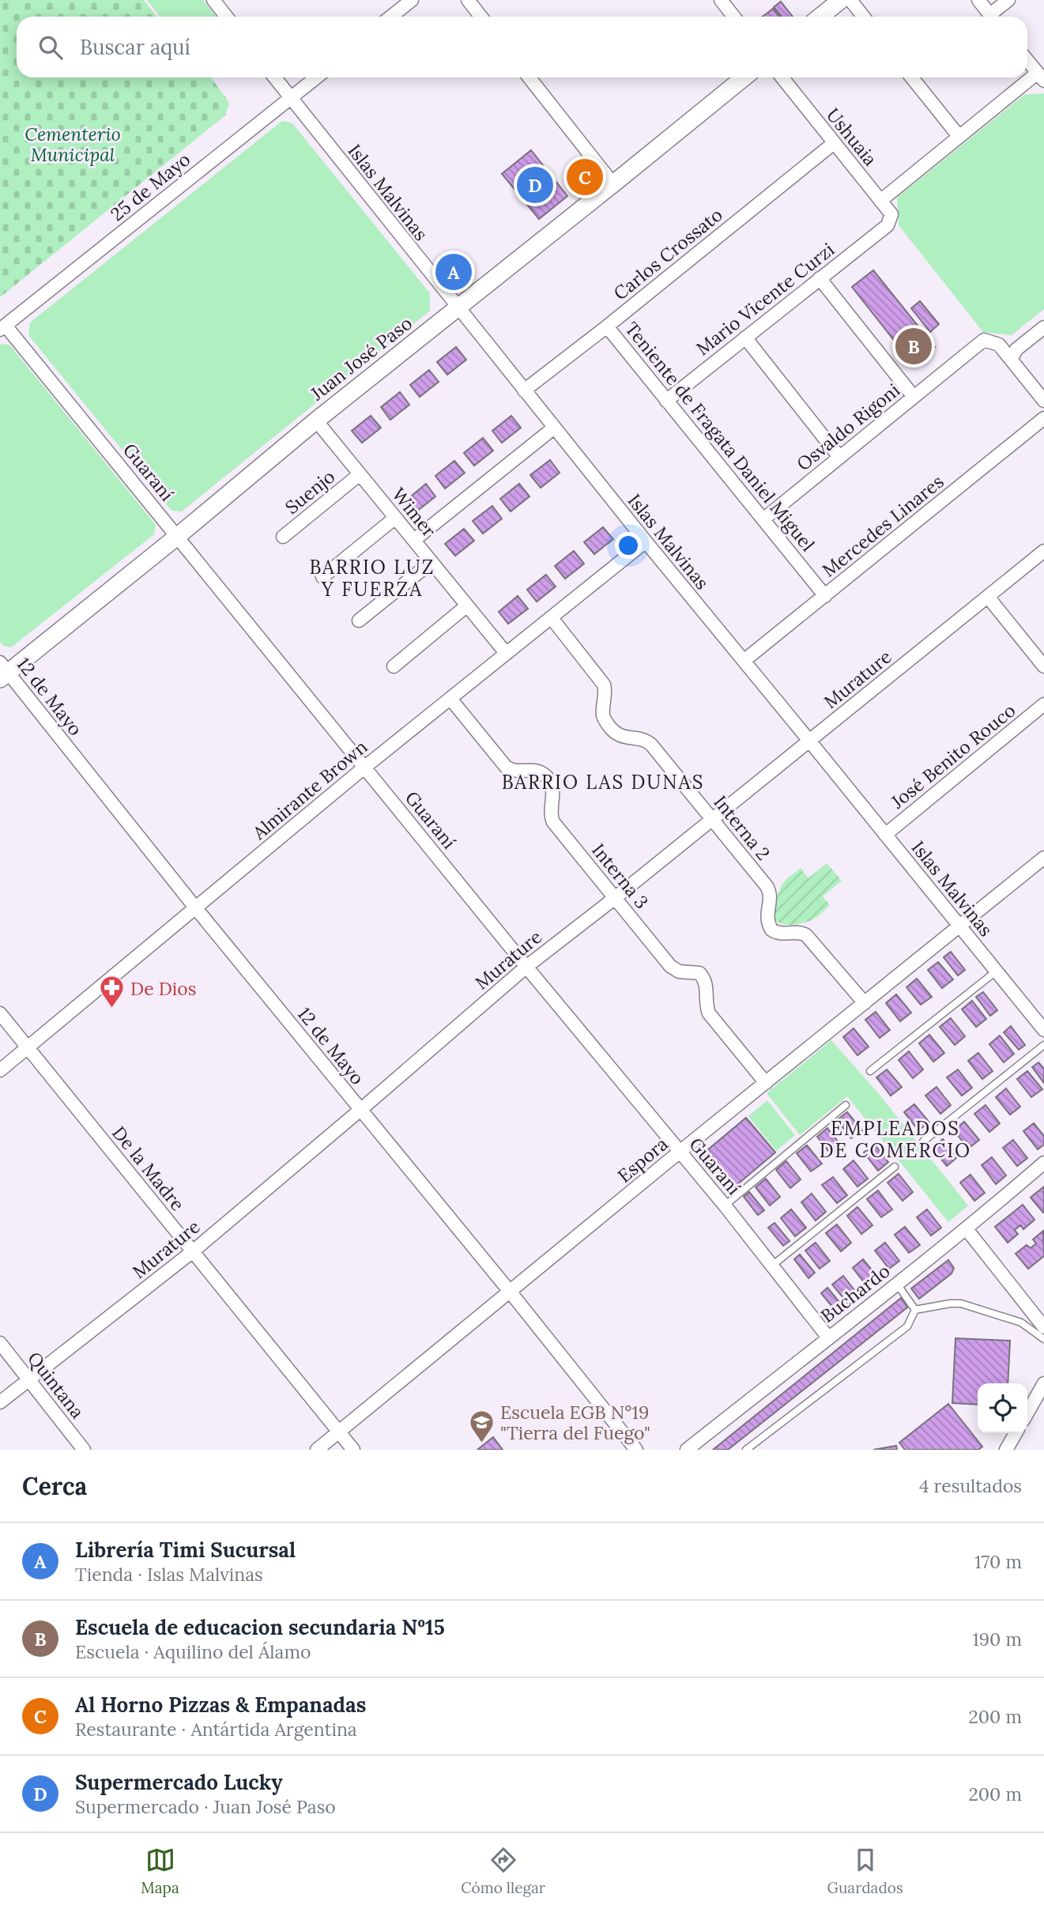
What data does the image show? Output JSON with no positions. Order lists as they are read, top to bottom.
{
  "streets": {
    "main road": ["Juan José Paso"],
    "street": [
      "Ushuaia",
      "25 de Mayo",
      "Islas Malvinas",
      "Carlos Crossato",
      "Mario Vicente Curzi",
      "Osvaldo Rigoni",
      "Teniente de Fragata Daniel Miguel",
      "Guaraní",
      "Suenjo",
      "Wimer",
      "Mercedes Linares",
      "Murature",
      "12 de Mayo",
      "José Benito Rouco",
      "Almirante Brown",
      "Interna 2",
      "Interna 3",
      "Espora",
      "De la Madre",
      "Buchardo",
      "Quintana"
    ]
  },
  "crossings": [
    ["Ushuaia", "Carlos Crossato"],
    ["Ushuaia", "Mario Vicente Curzi"],
    ["25 de Mayo", "Islas Malvinas"],
    ["25 de Mayo", "Guaraní"],
    ["Islas Malvinas", "Carlos Crossato"],
    ["Islas Malvinas", "Juan José Paso"],
    ["Islas Malvinas", "Mercedes Linares"],
    ["Islas Malvinas", "Murature"],
    ["Islas Malvinas", "José Benito Rouco"],
    ["Islas Malvinas", "Almirante Brown"],
    ["Islas Malvinas", "Espora"],
    ["Carlos Crossato", "Teniente de Fragata Daniel Miguel"],
    ["Mario Vicente Curzi", "Teniente de Fragata Daniel Miguel"],
    ["Juan José Paso", "Guaraní"],
    ["Juan José Paso", "Wimer"],
    ["Juan José Paso", "12 de Mayo"],
    ["Osvaldo Rigoni", "Teniente de Fragata Daniel Miguel"],
    ["Teniente de Fragata Daniel Miguel", "Mercedes Linares"],
    ["Guaraní", "Murature"],
    ["Guaraní", "Almirante Brown"],
    ["Guaraní", "Espora"],
    ["Guaraní", "Buchardo"],
    ["Suenjo", "Wimer"],
    ["Wimer", "Almirante Brown"],
    ["Murature", "12 de Mayo"],
    ["Murature", "Interna 2"],
    ["Murature", "Interna 3"],
    ["Murature", "De la Madre"],
    ["Murature", "Quintana"],
    ["12 de Mayo", "Almirante Brown"],
    ["12 de Mayo", "Espora"],
    ["Almirante Brown", "Interna 2"],
    ["Almirante Brown", "Interna 3"],
    ["Almirante Brown", "De la Madre"],
    ["Interna 2", "Espora"],
    ["Interna 3", "Espora"],
    ["Espora", "De la Madre"]
  ],
  "districts": ["BARRIO LUZ Y FUERZA", "BARRIO LAS DUNAS", "EMPLEADOS DE COMERCIO"],
  "parks": ["Cementerio Municipal"],
  "places": {
    "pharmacy": ["De Dios"],
    "school or university": ["Escuela EGB N°19 \"Tierra del Fuego\""]
  },
  "page": {
    "search": "Buscar aquí",
    "pins": [
      "C",
      "D",
      "A",
      "B"
    ],
    "heading": ["Cerca", "4 resultados"],
    "list": [
      {
        "mark": "A",
        "name": "Librería Timi Sucursal",
        "note": "Tienda · Islas Malvinas",
        "value": "170 m"
      },
      {
        "mark": "B",
        "name": "Escuela de educacion secundaria Nº15",
        "note": "Escuela · Aquilino del Álamo",
        "value": "190 m"
      },
      {
        "mark": "C",
        "name": "Al Horno Pizzas & Empanadas",
        "note": "Restaurante · Antártida Argentina",
        "value": "200 m"
      },
      {
        "mark": "D",
        "name": "Supermercado Lucky",
        "note": "Supermercado · Juan José Paso",
        "value": "200 m"
      }
    ],
    "nav": ["Mapa", "Cómo llegar", "Guardados"]
  }
}
